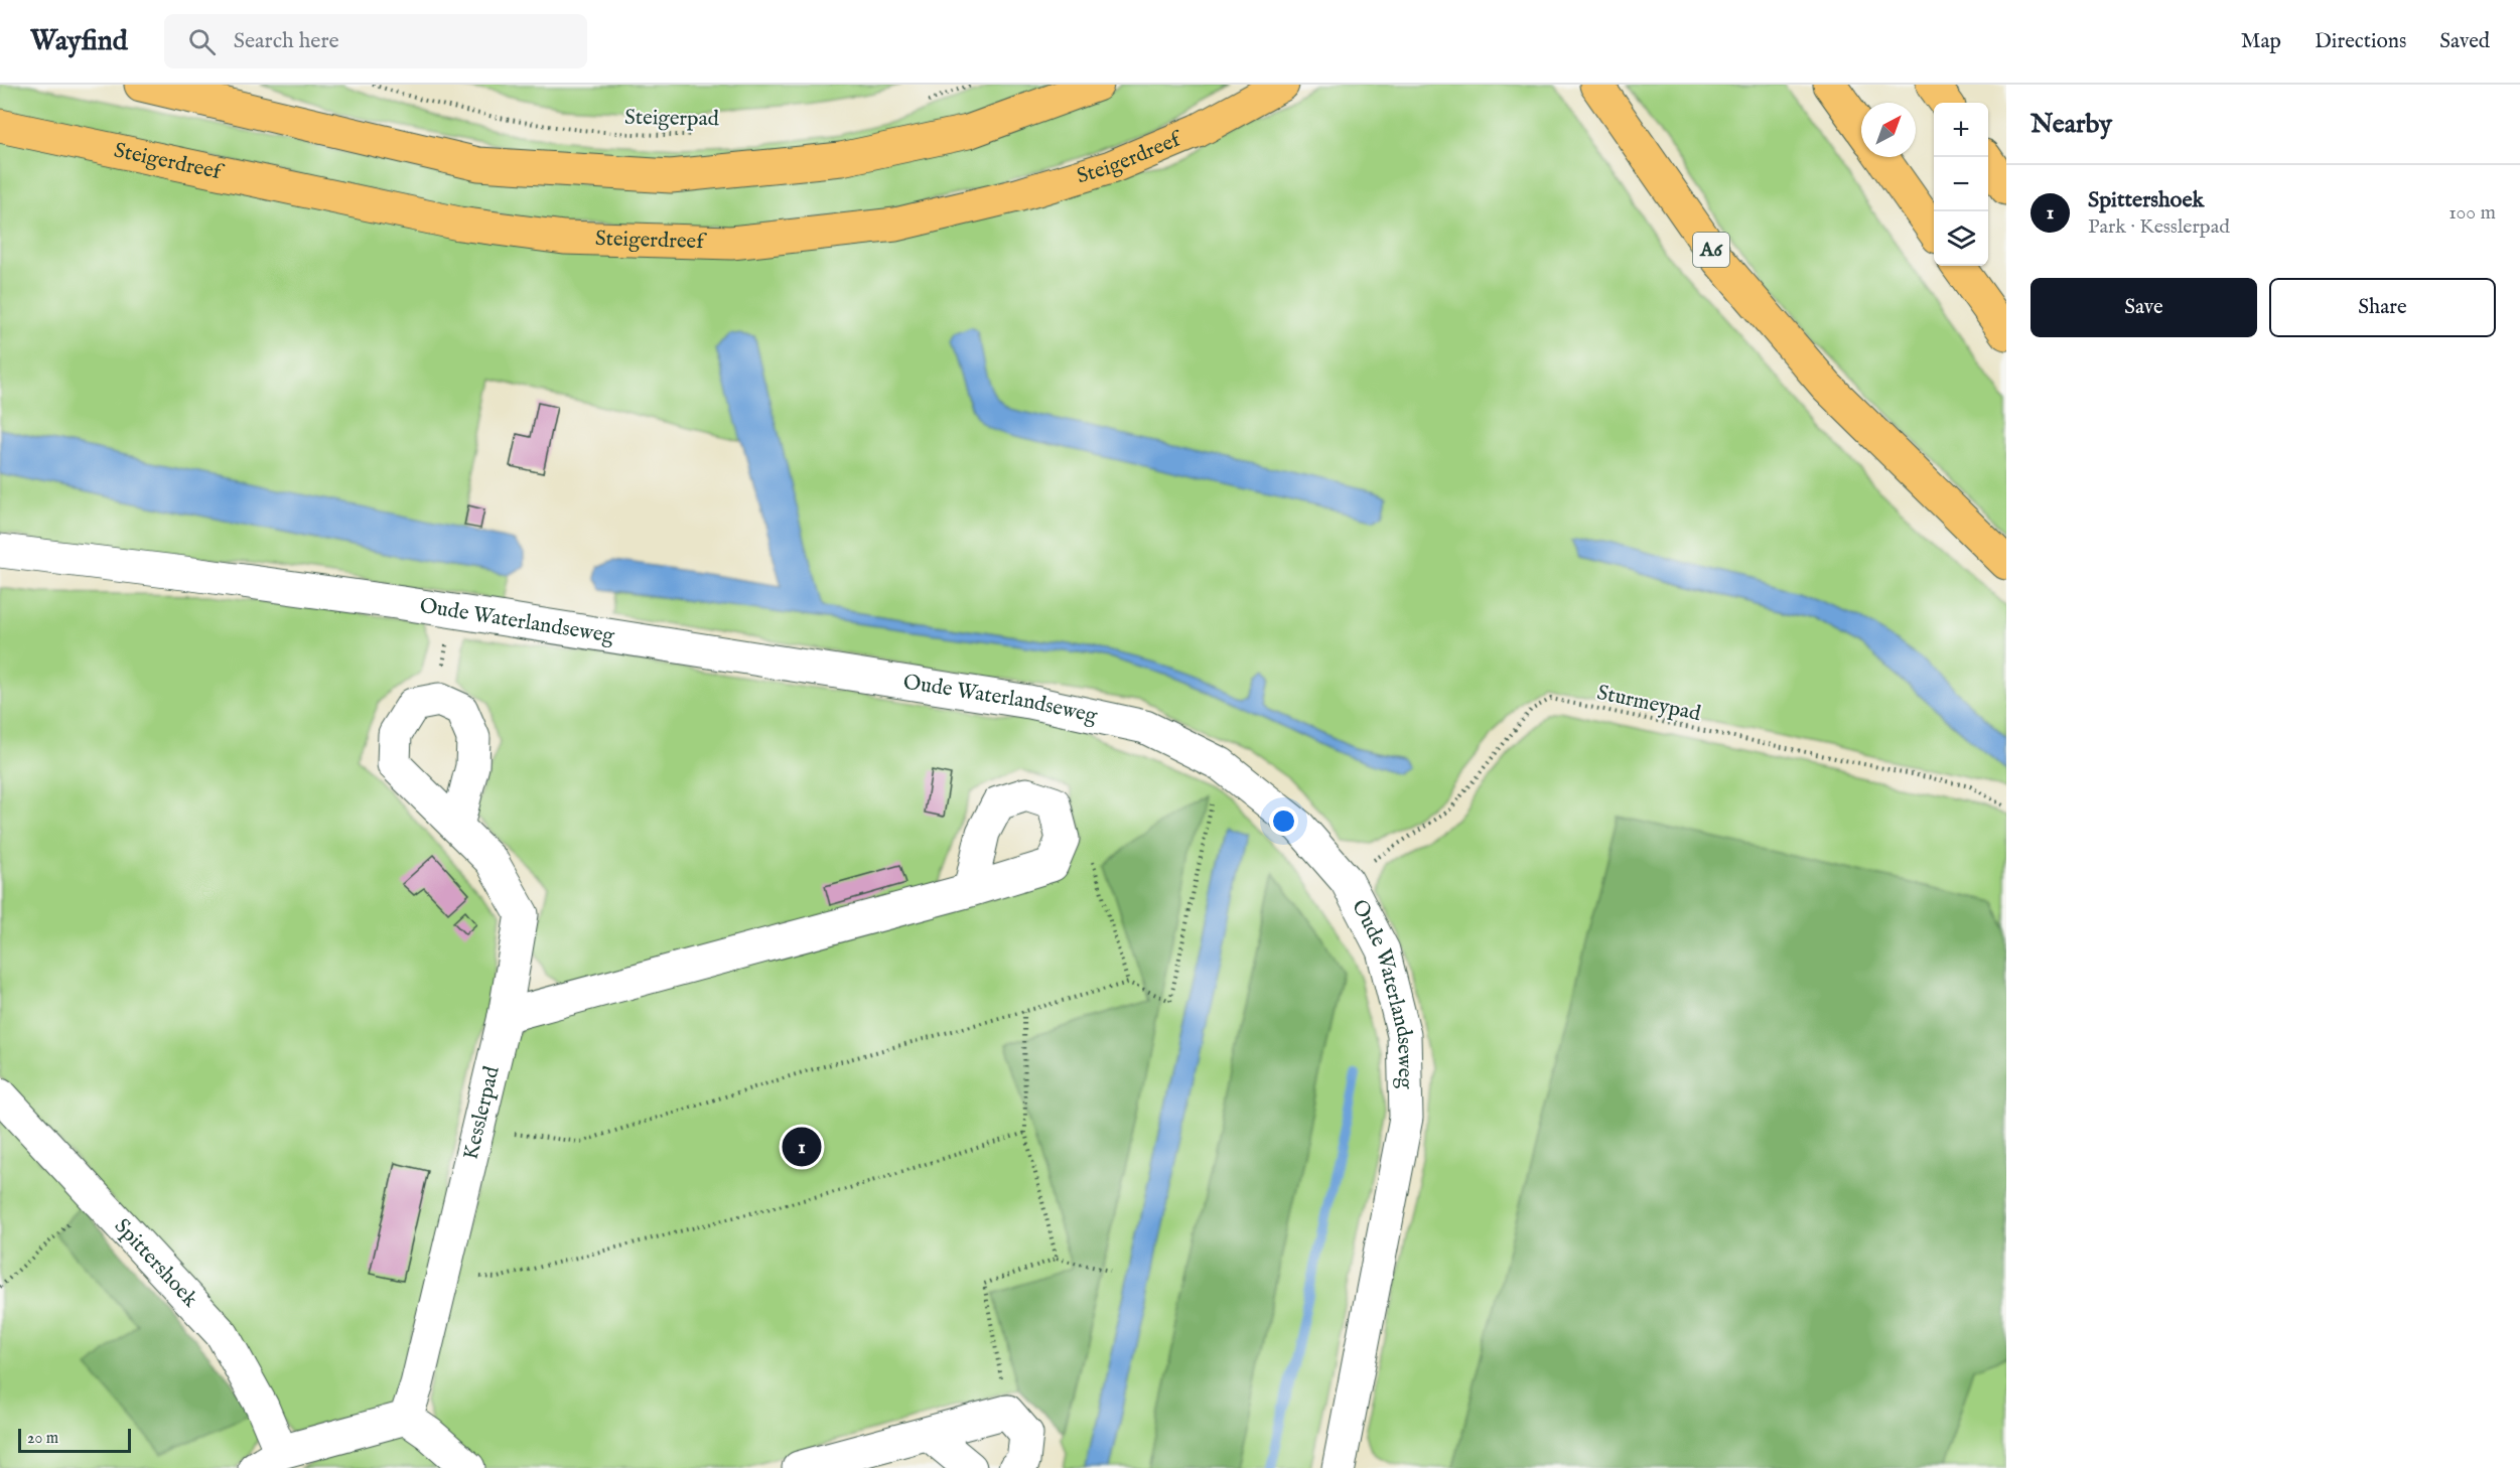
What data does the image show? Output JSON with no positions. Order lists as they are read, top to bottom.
{
  "streets": {
    "main road": ["Steigerdreef", "A6"],
    "street": ["Oude Waterlandseweg", "Kesslerpad", "Spittershoek"],
    "path": ["Steigerpad", "Sturmeypad"]
  },
  "crossings": [
    ["Oude Waterlandseweg", "Sturmeypad"]
  ],
  "scale_bar": "20 m",
  "north": "top right",
  "page": {
    "header": "Wayfind",
    "search": "Search here",
    "nav": ["Map", "Directions", "Saved"],
    "heading": "Nearby",
    "map_buttons": ["+", "−"],
    "list": [
      {
        "mark": "1",
        "name": "Spittershoek",
        "note": "Park · Kesslerpad",
        "value": "100 m"
      }
    ],
    "buttons": ["Save", "Share"],
    "pins": "1",
    "scale": "20 m"
  }
}
